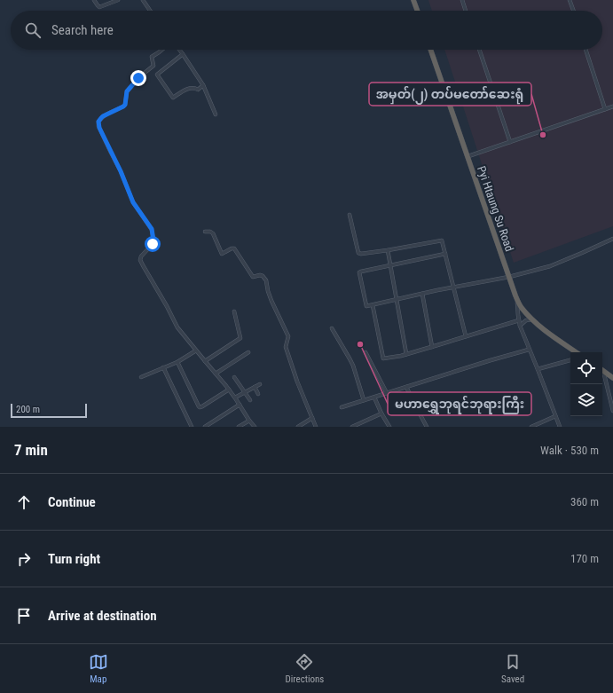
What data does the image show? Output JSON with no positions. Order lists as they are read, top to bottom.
{
  "streets": {
    "highway": ["Pyi Htaung Su Road"]
  },
  "places": ["အမှတ်(၂) တပ်မတော်ဆေးရုံ", "မဟာရွှေဘုရင်ဘုရားကြီး"],
  "scale_bar": "200 m",
  "page": {
    "search": "Search here",
    "scale": "200 m",
    "heading": ["7 min", "Walk · 530 m"],
    "list": [
      ["Continue", "360 m"],
      ["Turn right", "170 m"],
      "Arrive at destination"
    ],
    "nav": ["Map", "Directions", "Saved"]
  }
}
